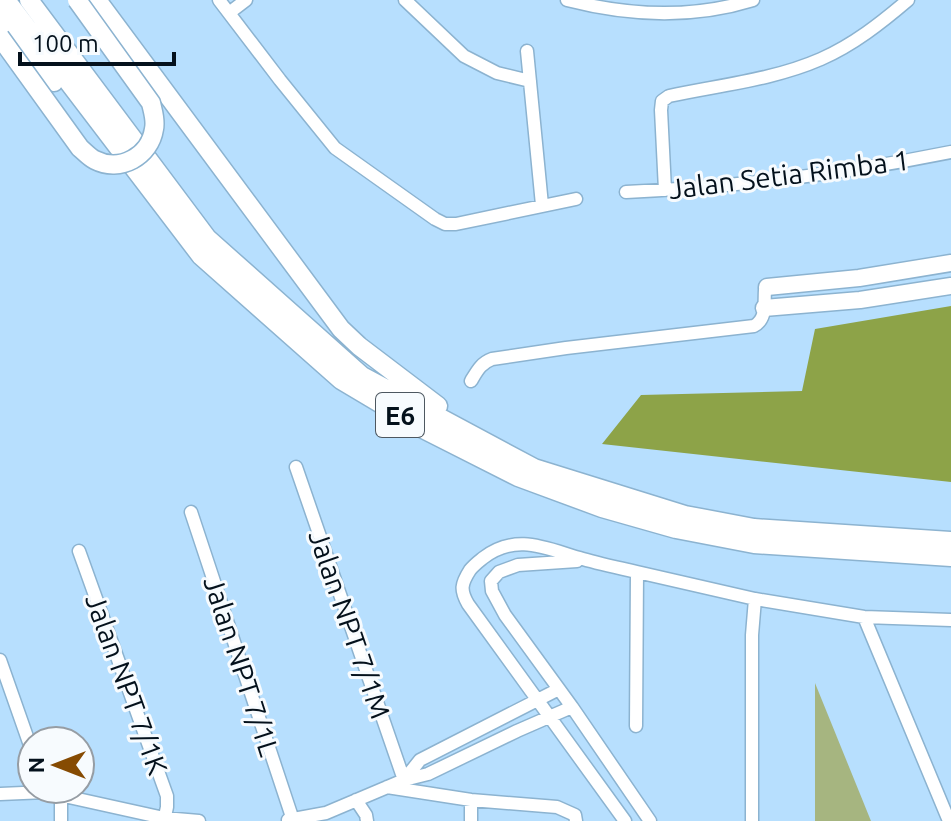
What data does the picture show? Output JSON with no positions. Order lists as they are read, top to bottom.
{
  "streets": {
    "highway": ["E6"],
    "street": [
      "Jalan Setia Rimba 1",
      "Jalan NPT 7/1M",
      "Jalan NPT 7/1L",
      "Jalan NPT 7/1K"
    ]
  },
  "scale_bar": "100 m",
  "north": "left"
}
